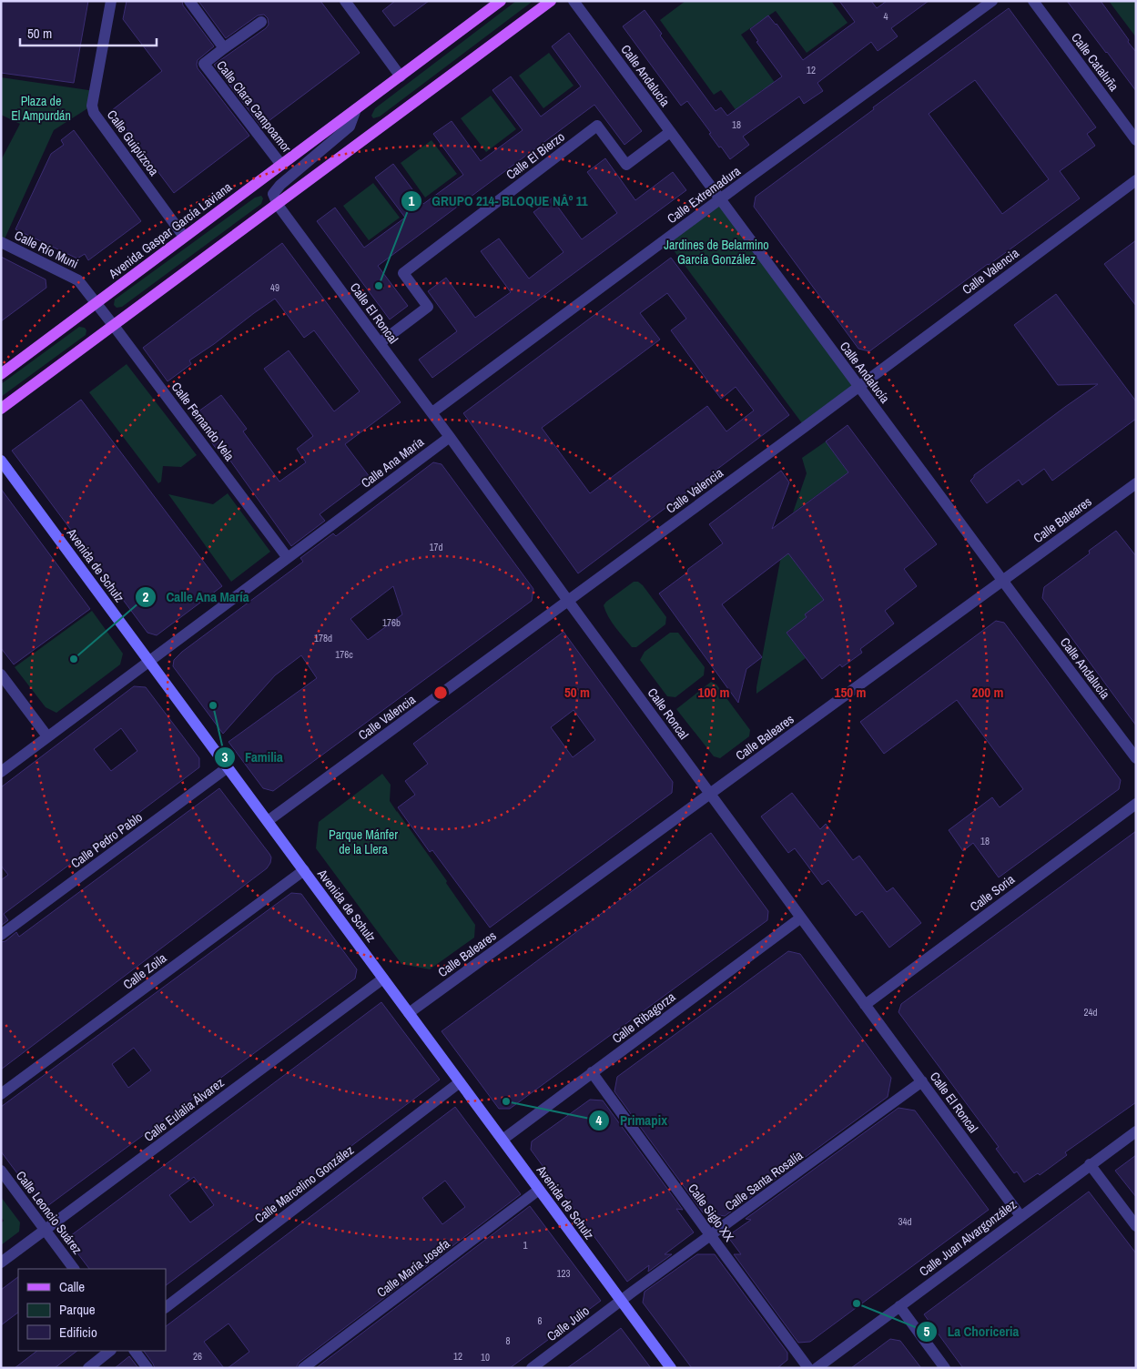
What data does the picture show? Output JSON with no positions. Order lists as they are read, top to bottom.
{
  "streets": {
    "main road": ["Avenida Gaspar García Laviana"],
    "street": [
      "Calle Cataluña",
      "Calle Andalucía",
      "Calle Clara Campoamor",
      "Calle Guipúzcoa",
      "Calle El Bierzo",
      "Calle Extremadura",
      "Calle Río Muni",
      "Calle Valencia",
      "Calle El Roncal",
      "Calle Fernando Vela",
      "Calle Ana María",
      "Calle Baleares",
      "Avenida de Schulz",
      "Calle Roncal",
      "Calle Pedro Pablo",
      "Calle Soria",
      "Calle Zoila",
      "Calle Ribagorza",
      "Calle Eulalia Álvarez",
      "Calle Santa Rosalía",
      "Calle Marcelino González",
      "Calle Leoncio Suárez",
      "Calle Siglo XX",
      "Calle Juan Alvargonzález",
      "Calle María Josefa",
      "Calle Julio"
    ]
  },
  "crossings": [
    ["Calle Andalucía", "Calle El Bierzo"],
    ["Calle Andalucía", "Calle Extremadura"],
    ["Calle Andalucía", "Calle Valencia"],
    ["Calle Andalucía", "Calle Baleares"],
    ["Calle Clara Campoamor", "Avenida Gaspar García Laviana"],
    ["Calle Guipúzcoa", "Avenida Gaspar García Laviana"],
    ["Calle El Bierzo", "Calle El Roncal"],
    ["Calle Extremadura", "Calle El Roncal"],
    ["Avenida Gaspar García Laviana", "Calle Río Muni"],
    ["Avenida Gaspar García Laviana", "Calle El Roncal"],
    ["Avenida Gaspar García Laviana", "Calle Fernando Vela"],
    ["Calle Río Muni", "Calle Fernando Vela"],
    ["Calle Valencia", "Avenida de Schulz"],
    ["Calle Valencia", "Calle Roncal"],
    ["Calle El Roncal", "Calle Ana María"],
    ["Calle El Roncal", "Calle Roncal"],
    ["Calle El Roncal", "Calle Soria"],
    ["Calle El Roncal", "Calle Santa Rosalía"],
    ["Calle El Roncal", "Calle Juan Alvargonzález"],
    ["Calle Fernando Vela", "Calle Ana María"],
    ["Calle Ana María", "Avenida de Schulz"],
    ["Calle Ana María", "Calle Roncal"],
    ["Calle Baleares", "Avenida de Schulz"],
    ["Calle Baleares", "Calle Roncal"],
    ["Avenida de Schulz", "Calle Pedro Pablo"],
    ["Avenida de Schulz", "Calle Zoila"],
    ["Avenida de Schulz", "Calle Ribagorza"],
    ["Avenida de Schulz", "Calle Eulalia Álvarez"],
    ["Avenida de Schulz", "Calle Santa Rosalía"],
    ["Avenida de Schulz", "Calle Marcelino González"],
    ["Avenida de Schulz", "Calle María Josefa"],
    ["Avenida de Schulz", "Calle Julio"],
    ["Calle Roncal", "Calle Soria"],
    ["Calle Roncal", "Calle Ribagorza"],
    ["Calle Ribagorza", "Calle Siglo XX"],
    ["Calle Eulalia Álvarez", "Calle Leoncio Suárez"],
    ["Calle Santa Rosalía", "Calle Siglo XX"],
    ["Calle Santa Rosalía", "Calle Julio"]
  ],
  "parks": ["Plaza de El Ampurdán", "Jardines de Belarmino García González", "Parque Mánfer de la Llera"],
  "places": [
    "GRUPO 214- BLOQUE NÂº 11",
    "Calle Ana María",
    "Familia",
    "Primapix",
    "La Choriceria"
  ],
  "house_numbers": [
    "4",
    "12",
    "18",
    "49",
    "17d",
    "176b",
    "178d",
    "176c",
    "18",
    "24d",
    "34d",
    "1",
    "123",
    "6",
    "8",
    "26",
    "12",
    "10"
  ],
  "legend": ["Calle", "Parque", "Edificio"],
  "scale_bar": "50 m",
  "rings": [
    "50 m",
    "100 m",
    "150 m",
    "200 m"
  ]
}
